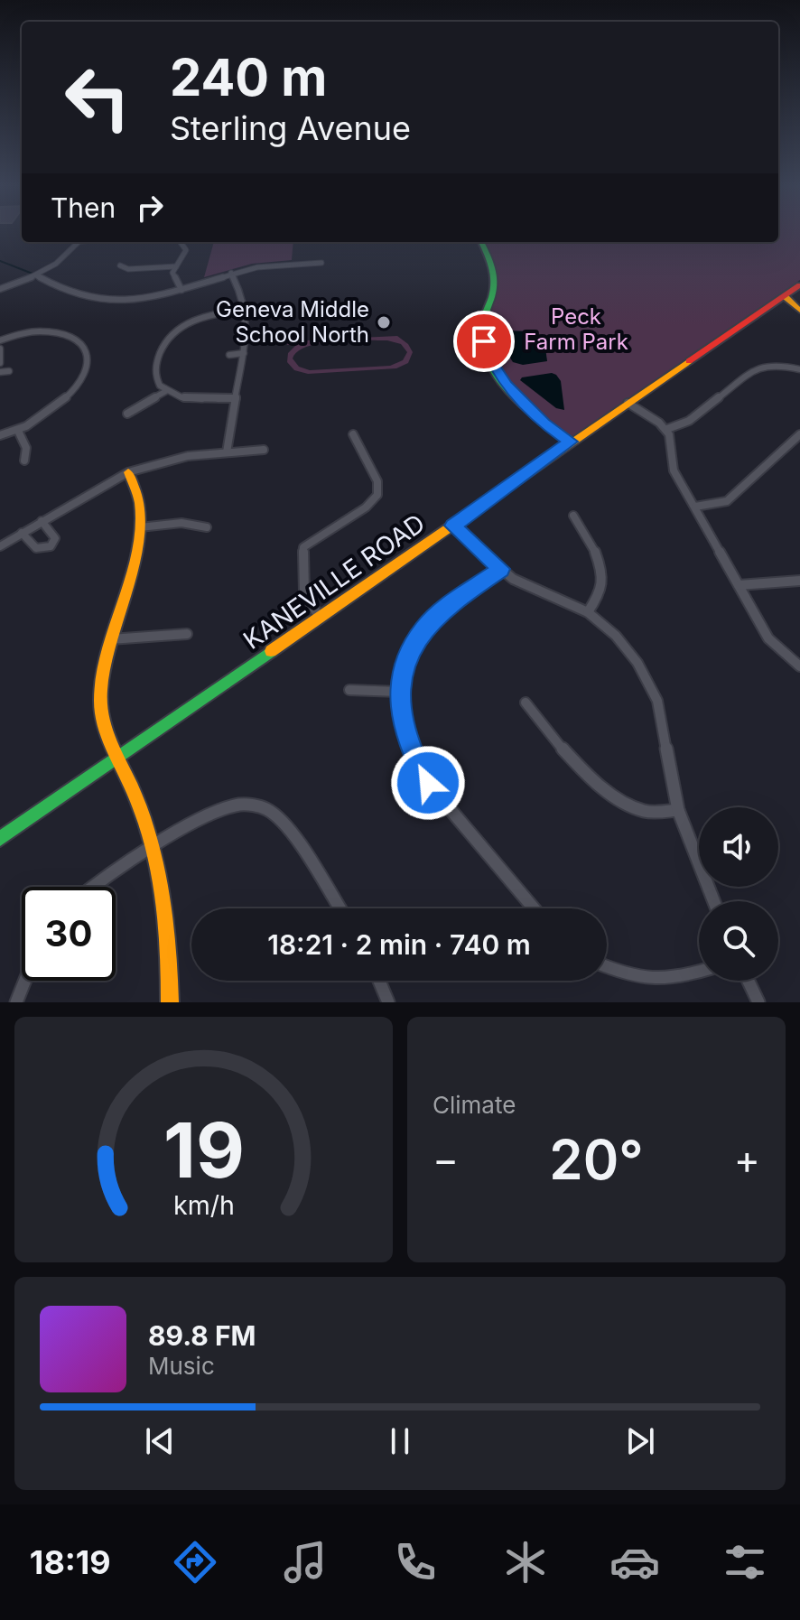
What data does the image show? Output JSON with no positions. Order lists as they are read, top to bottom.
{
  "streets": {
    "main road": ["KANEVILLE ROAD"]
  },
  "parks": ["Peck Farm Park"],
  "places": ["Geneva Middle School North"],
  "page": {
    "turn": ["240 m", "Sterling Avenue"],
    "then": "Then",
    "limit": "30",
    "trip": "18:21 · 2 min · 740 m",
    "tile": "Climate",
    "heat": ["−", "20°", "+"],
    "song": ["89.8 FM", "Music"],
    "tabs": "18:19",
    "gauge": ["19", "km/h"]
  }
}
